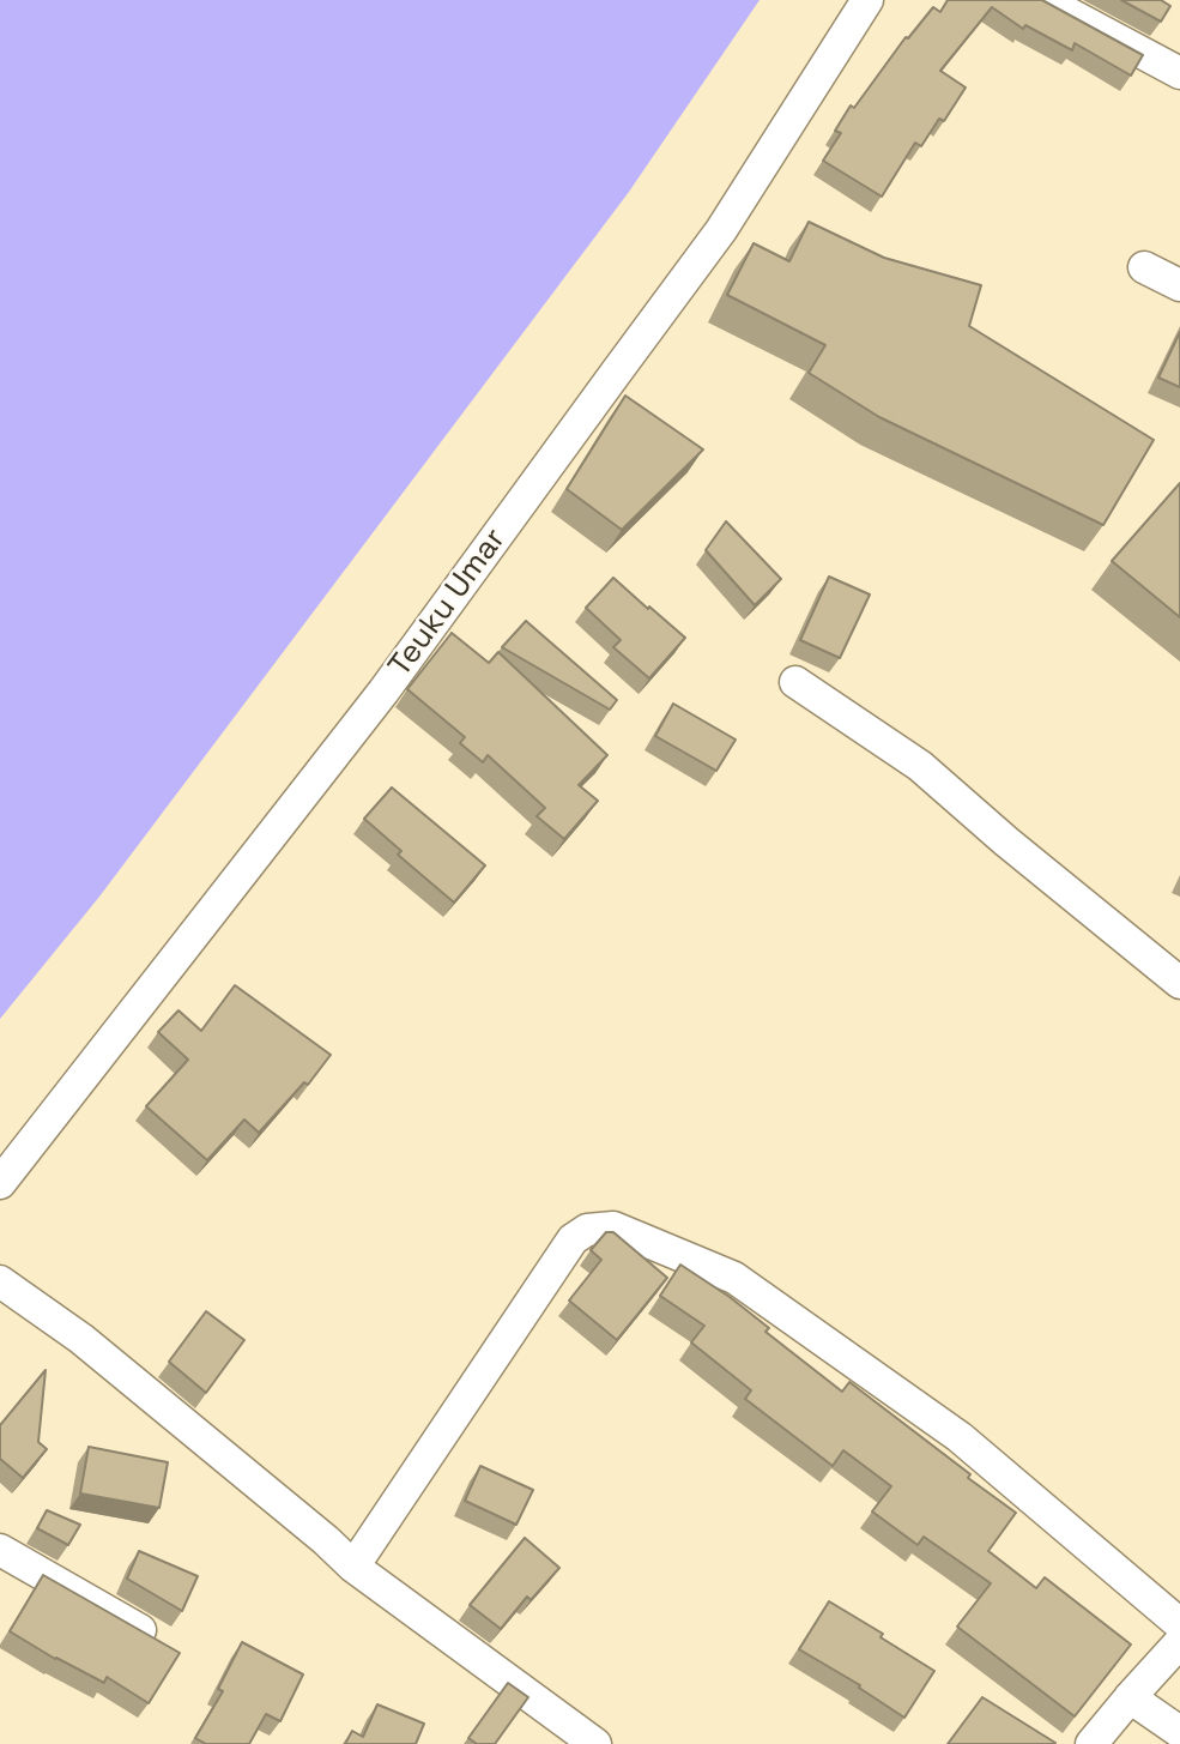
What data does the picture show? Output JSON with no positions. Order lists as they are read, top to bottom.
{
  "streets": {
    "street": ["Teuku Umar"]
  }
}
